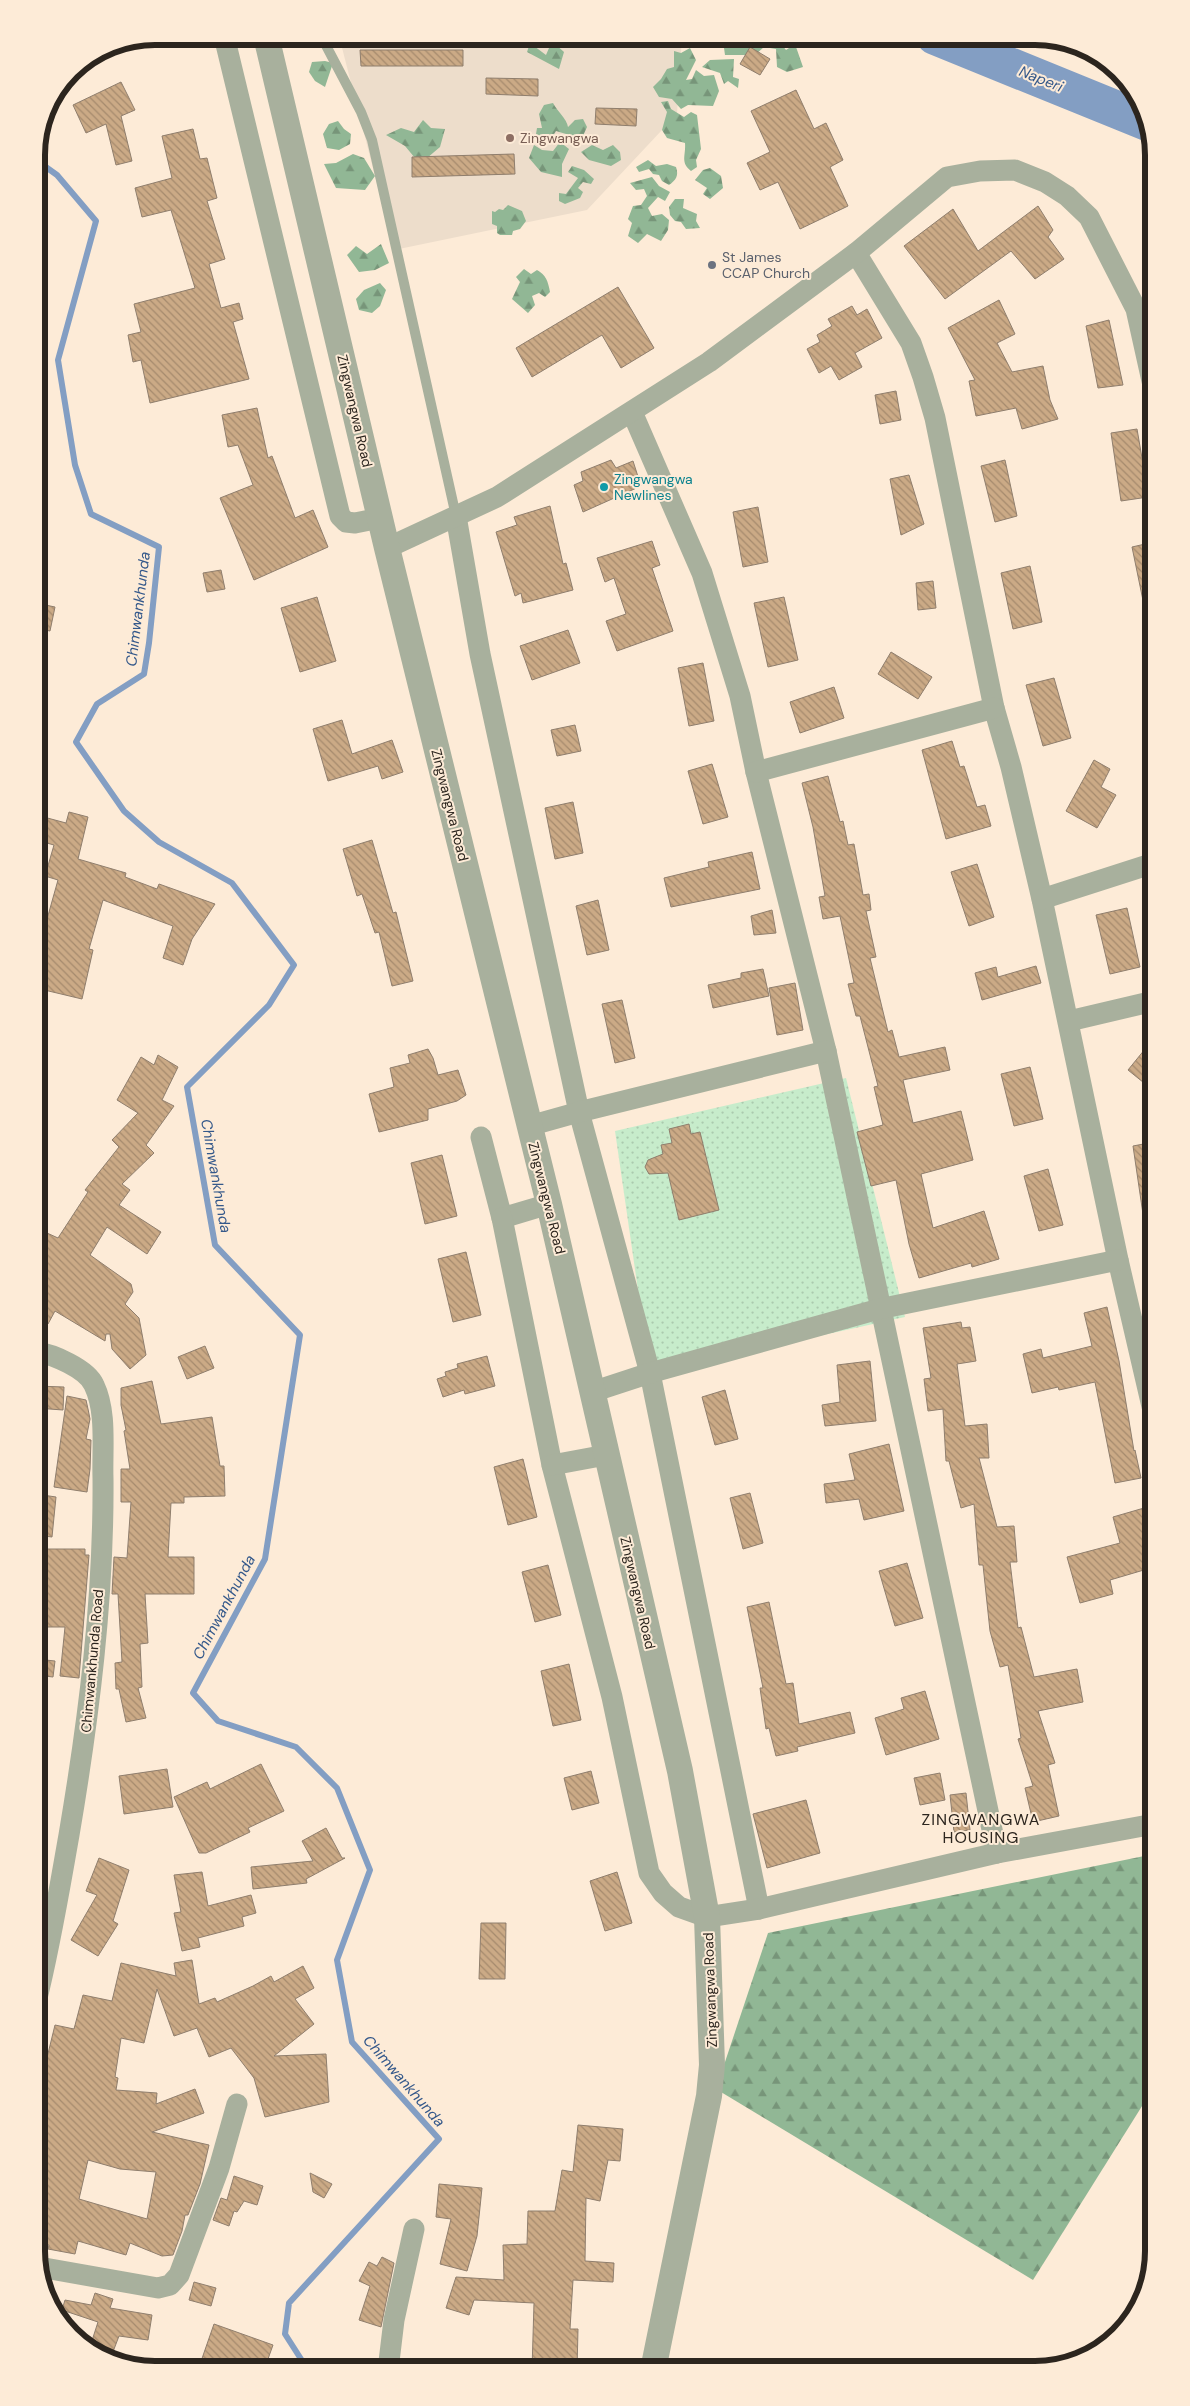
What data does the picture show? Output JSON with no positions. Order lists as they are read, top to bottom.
{
  "streets": {
    "street": ["Zingwangwa Road", "Chimwankhunda Road"]
  },
  "districts": ["ZINGWANGWA HOUSING"],
  "water": ["Naperi", "Chimwankhunda"],
  "places": ["Zingwangwa", "St James CCAP Church", "Zingwangwa Newlines"]
}
